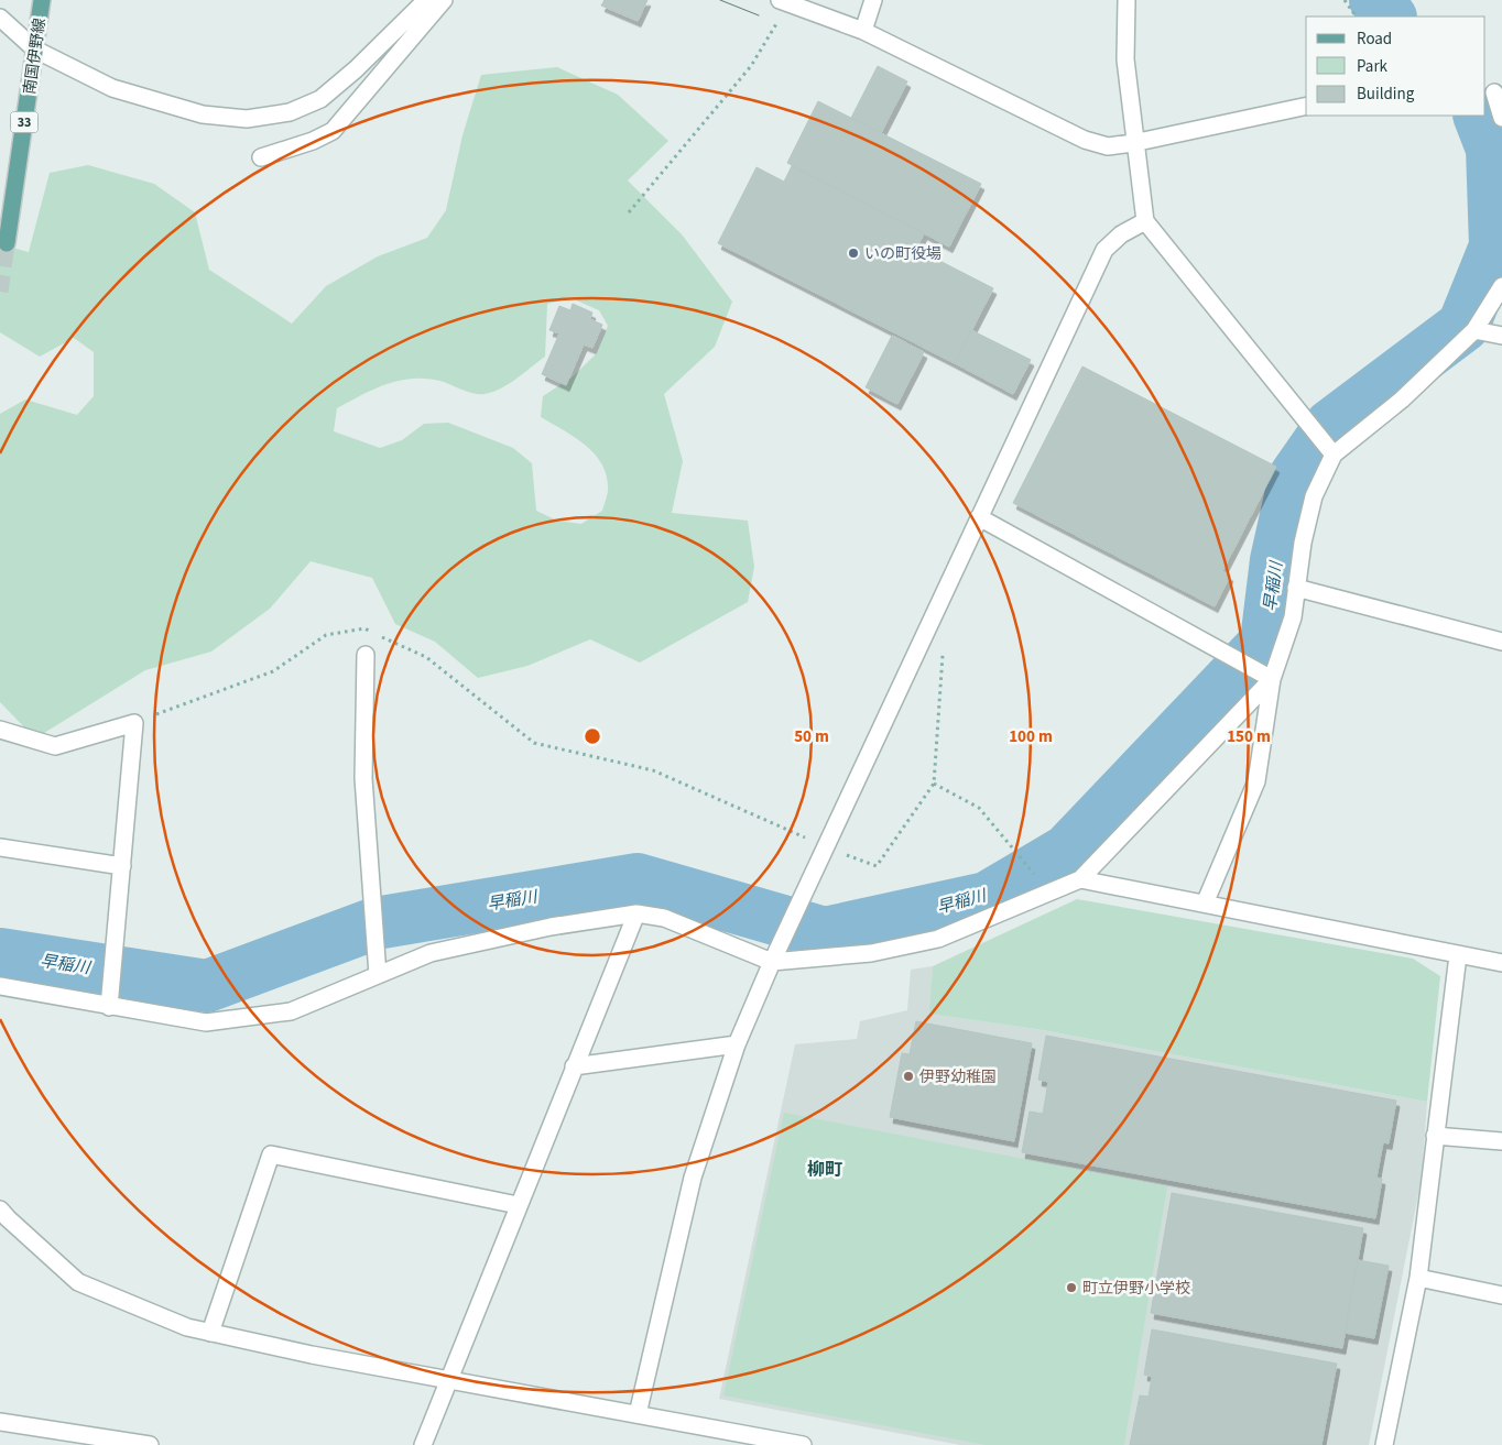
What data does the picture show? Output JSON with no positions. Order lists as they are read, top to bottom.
{
  "streets": {
    "main road": ["南国伊野線", "33"]
  },
  "districts": ["柳町"],
  "water": ["早稲川"],
  "places": ["いの町役場", "伊野幼稚園", "町立伊野小学校"],
  "legend": ["Road", "Park", "Building"],
  "rings": ["50 m", "100 m", "150 m"]
}
